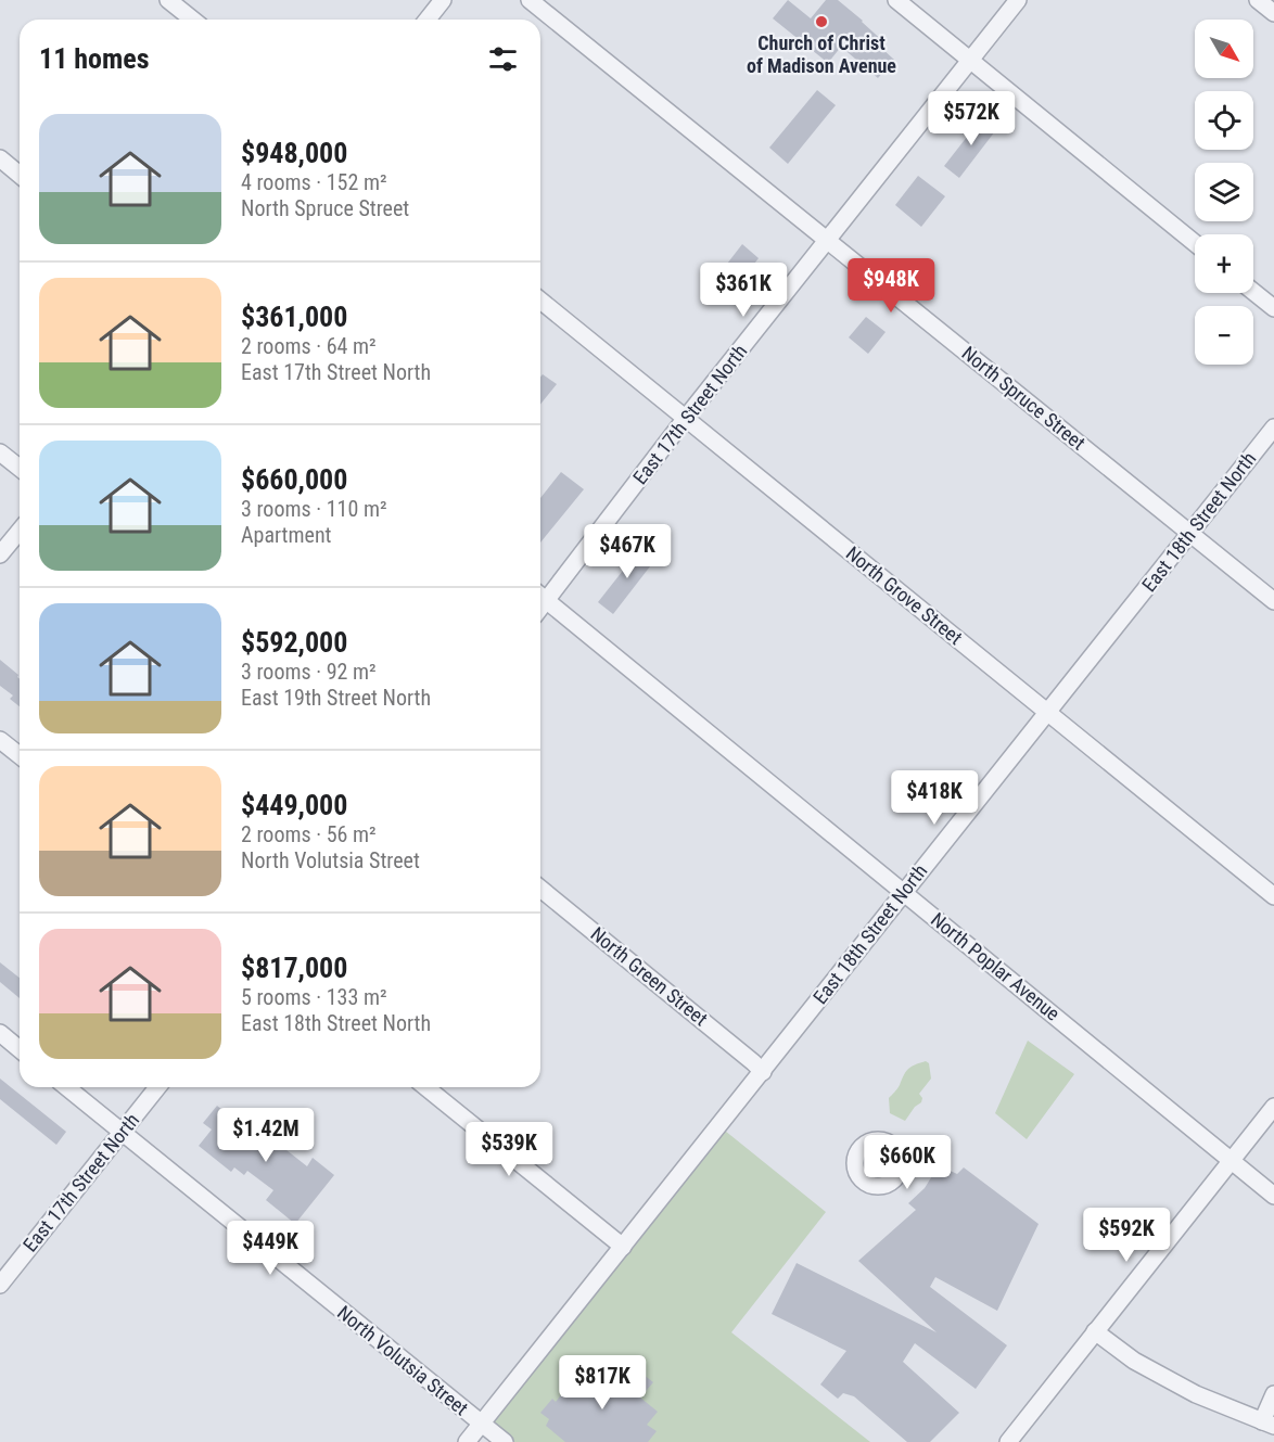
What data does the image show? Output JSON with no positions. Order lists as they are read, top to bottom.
{
  "streets": {
    "street": [
      "North Spruce Street",
      "East 17th Street North",
      "East 18th Street North",
      "North Grove Street",
      "North Poplar Avenue",
      "North Green Street",
      "North Volutsia Street"
    ]
  },
  "crossings": [
    ["North Spruce Street", "East 17th Street North"],
    ["North Spruce Street", "East 18th Street North"],
    ["East 17th Street North", "North Grove Street"],
    ["East 17th Street North", "North Poplar Avenue"],
    ["East 17th Street North", "North Volutsia Street"],
    ["East 18th Street North", "North Grove Street"],
    ["East 18th Street North", "North Poplar Avenue"],
    ["East 18th Street North", "North Green Street"],
    ["East 18th Street North", "North Volutsia Street"]
  ],
  "places": ["Church of Christ of Madison Avenue"],
  "north": "bottom right",
  "page": {
    "map_buttons": ["+", "−"],
    "heading": "11 homes",
    "price": [
      "$572K",
      "$948K",
      "$361K",
      "$467K",
      "$418K",
      "$1.42M",
      "$539K",
      "$660K",
      "$592K",
      "$449K",
      "$817K"
    ],
    "list": [
      {
        "name": "$948,000",
        "note": "4 rooms · 152 m² · North Spruce Street"
      },
      {
        "name": "$361,000",
        "note": "2 rooms · 64 m² · East 17th Street North"
      },
      {
        "name": "$660,000",
        "note": "3 rooms · 110 m² · Apartment"
      },
      {
        "name": "$592,000",
        "note": "3 rooms · 92 m² · East 19th Street North"
      },
      {
        "name": "$449,000",
        "note": "2 rooms · 56 m² · North Volutsia Street"
      },
      {
        "name": "$817,000",
        "note": "5 rooms · 133 m² · East 18th Street North"
      }
    ]
  }
}
